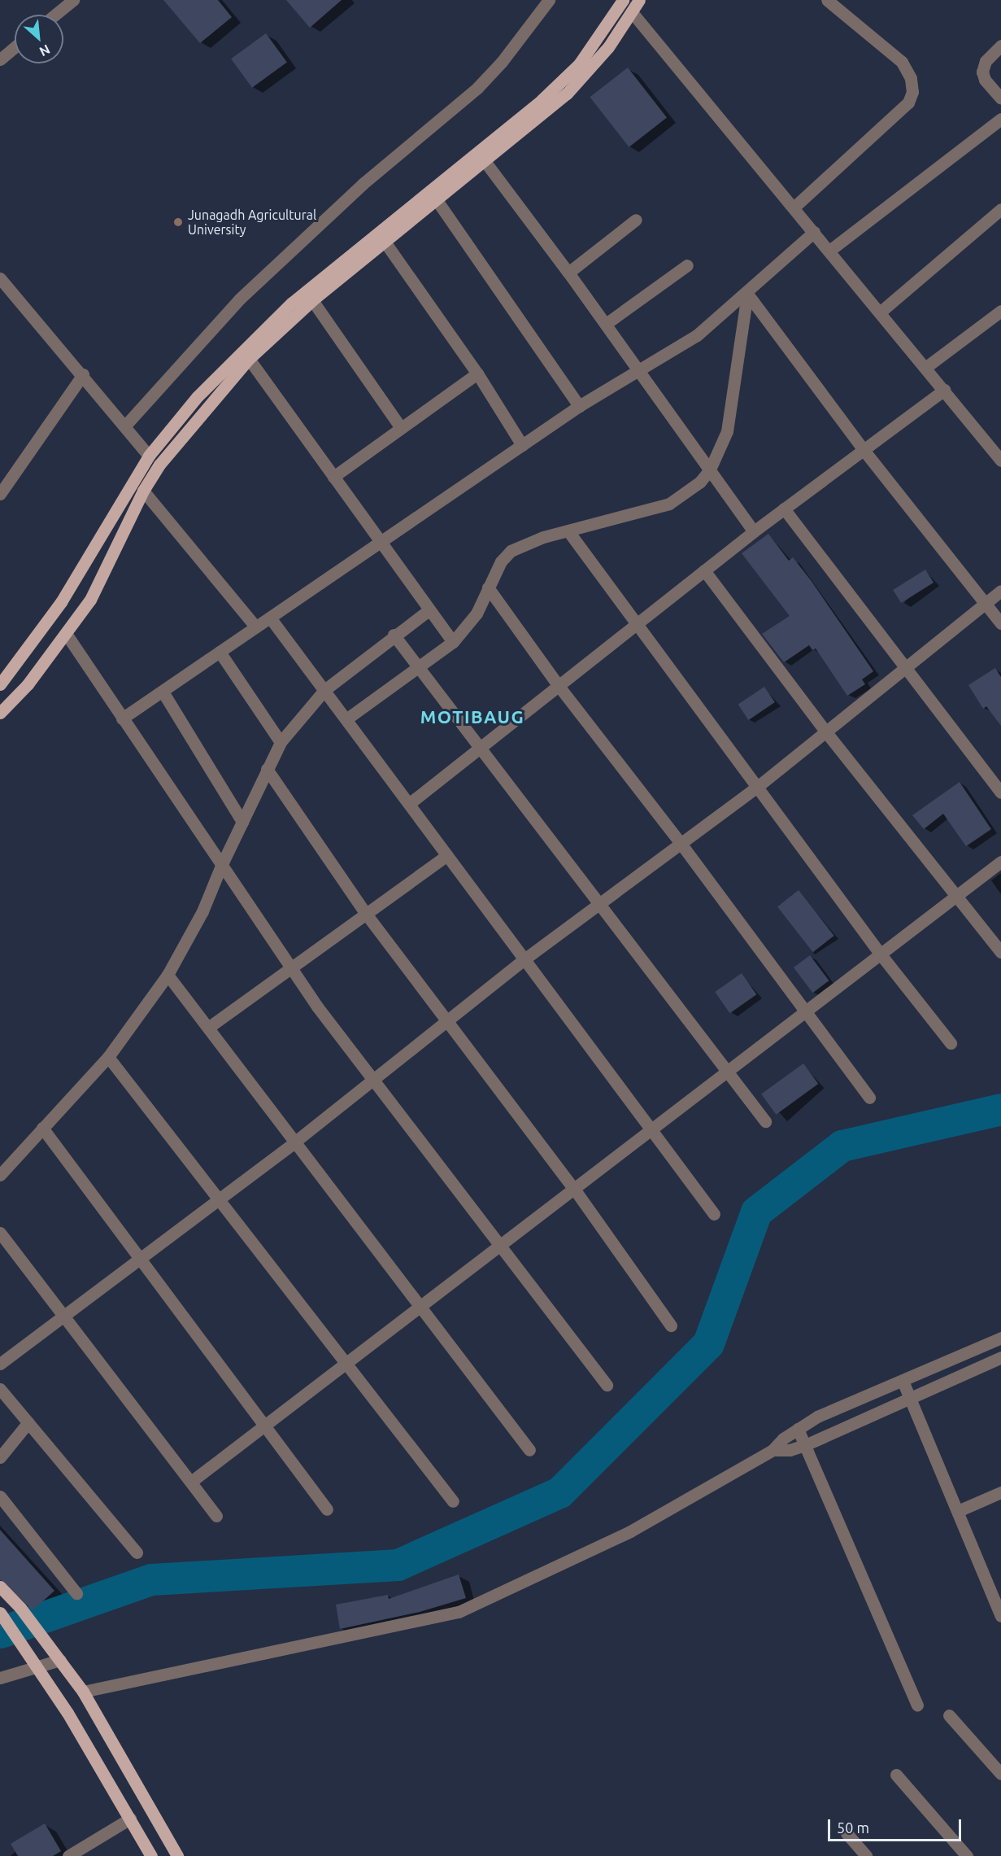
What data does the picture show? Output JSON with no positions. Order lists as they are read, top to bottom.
{
  "districts": ["MOTIBAUG"],
  "places": ["Junagadh Agricultural University"],
  "scale_bar": "50 m",
  "north": "bottom right"
}
